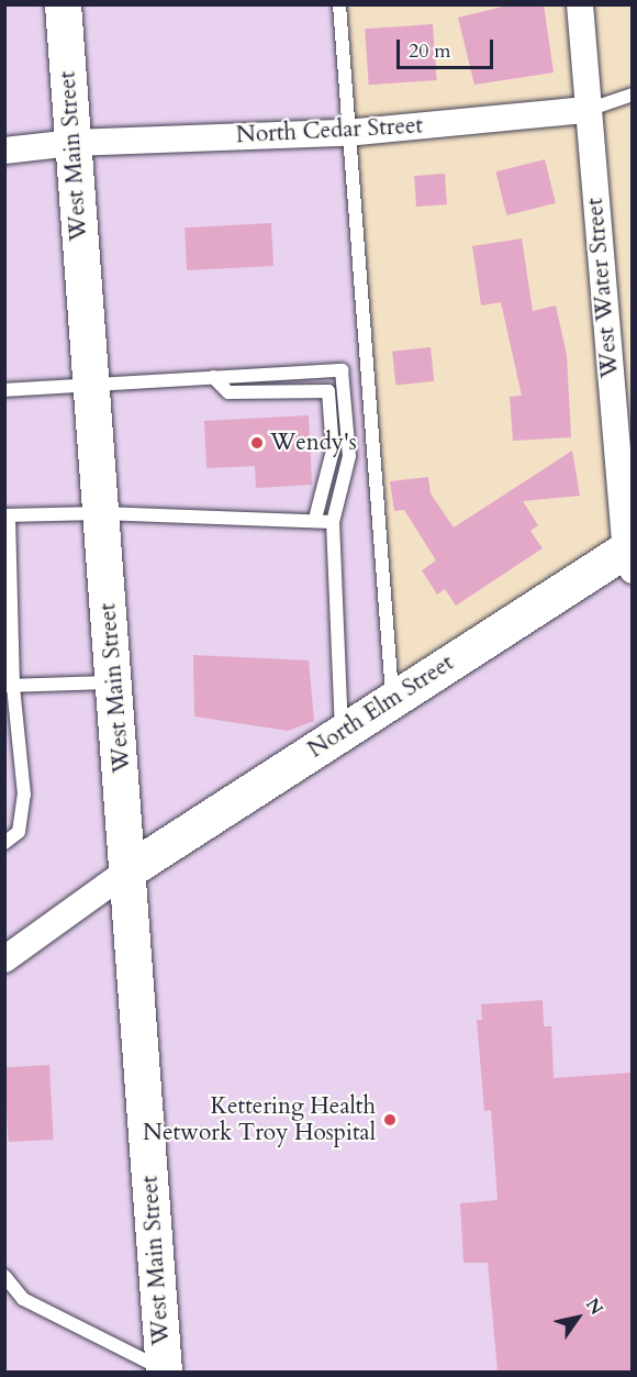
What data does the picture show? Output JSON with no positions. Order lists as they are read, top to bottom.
{
  "streets": {
    "main road": ["West Main Street", "North Elm Street"],
    "street": ["North Cedar Street", "West Water Street"]
  },
  "crossings": [
    ["North Cedar Street", "West Main Street"],
    ["North Cedar Street", "West Water Street"],
    ["West Main Street", "North Elm Street"],
    ["West Water Street", "North Elm Street"]
  ],
  "places": ["Wendy's", "Kettering Health Network Troy Hospital"],
  "scale_bar": "20 m",
  "north": "top right"
}
